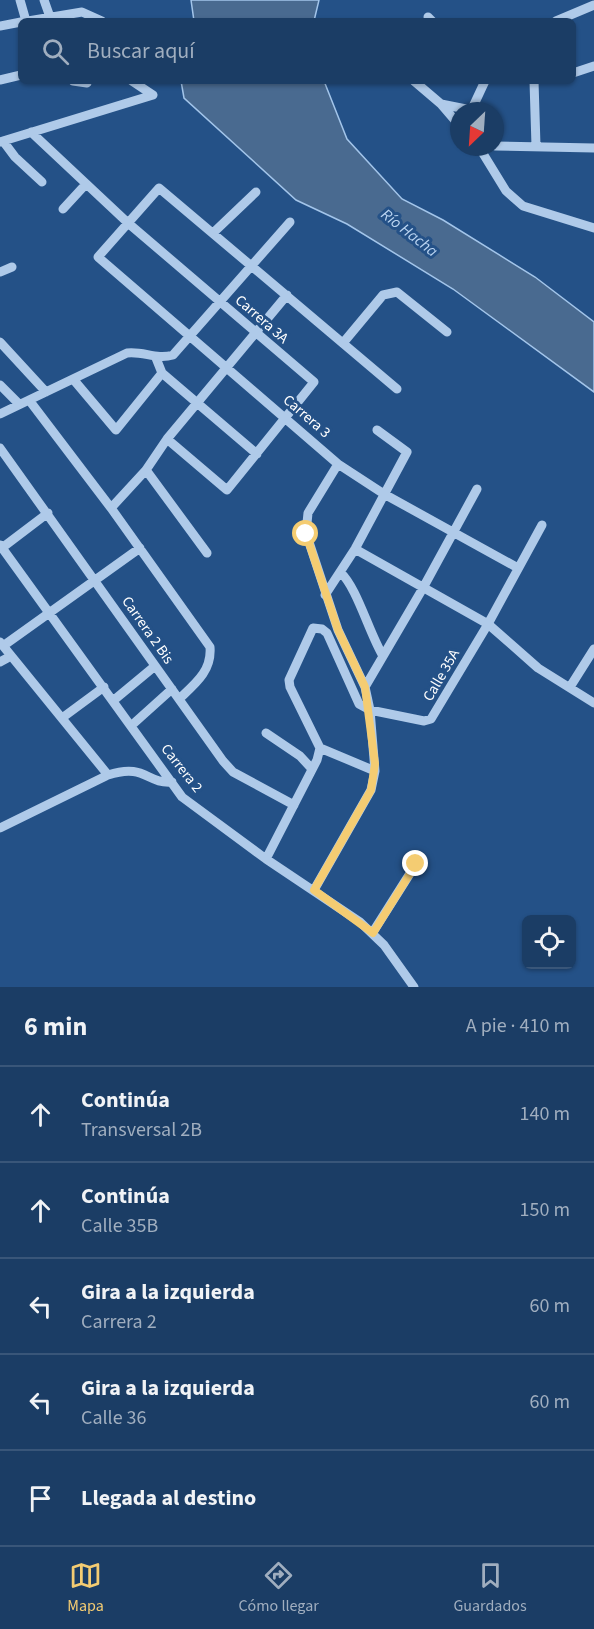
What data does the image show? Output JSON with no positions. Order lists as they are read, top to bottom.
{
  "streets": {
    "street": [
      "Carrera 3A",
      "Carrera 3",
      "Carrera 2 Bis",
      "Calle 35A",
      "Carrera 2"
    ]
  },
  "crossings": [
    ["Carrera 3A", "Carrera 3"],
    ["Carrera 3", "Calle 35A"]
  ],
  "water": ["Río Hacha"],
  "north": "bottom left",
  "page": {
    "search": "Buscar aquí",
    "heading": ["6 min", "A pie · 410 m"],
    "list": [
      ["Continúa", "Transversal 2B", "140 m"],
      ["Continúa", "Calle 35B", "150 m"],
      ["Gira a la izquierda", "Carrera 2", "60 m"],
      ["Gira a la izquierda", "Calle 36", "60 m"],
      "Llegada al destino"
    ],
    "nav": ["Mapa", "Cómo llegar", "Guardados"]
  }
}
